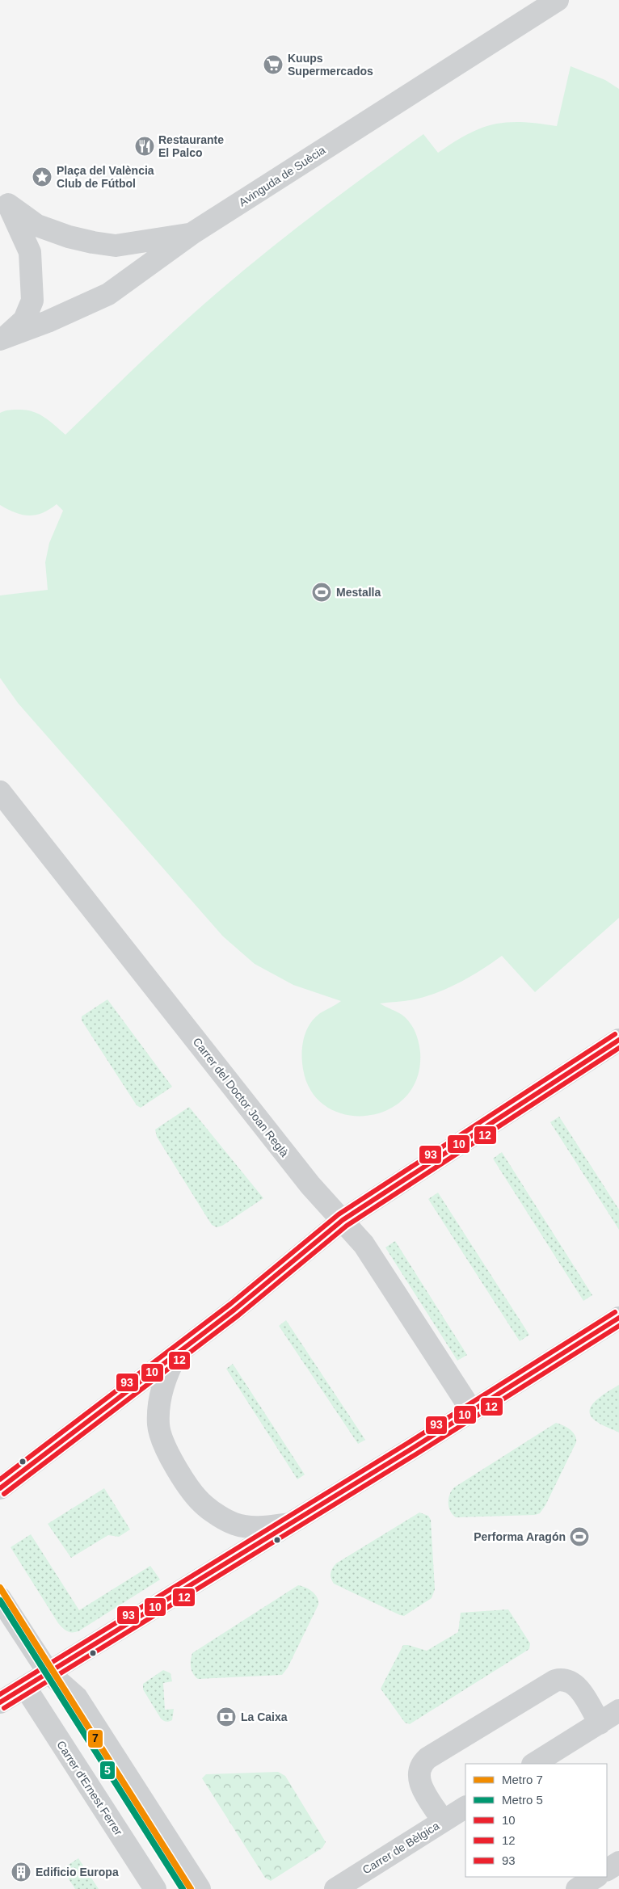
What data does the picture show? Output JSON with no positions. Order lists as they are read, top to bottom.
{
  "streets": {
    "street": [
      "Avinguda de Suècia",
      "Carrer del Doctor Joan Reglà",
      "Carrer d'Ernest Ferrer",
      "Carrer de Bèlgica"
    ]
  },
  "places": {
    "supermarket": ["Kuups Supermercados"],
    "restaurant": ["Restaurante El Palco"],
    "place": ["Plaça del València Club de Fútbol"],
    "sports": ["Mestalla", "Performa Aragón"],
    "bank": ["La Caixa"],
    "building": ["Edificio Europa"]
  },
  "lines": [
    "transit line 93",
    "transit line 10",
    "transit line 12",
    "metro line 7",
    "metro line 5"
  ],
  "legend": [
    "Metro 7",
    "Metro 5",
    "10",
    "12",
    "93"
  ]
}
